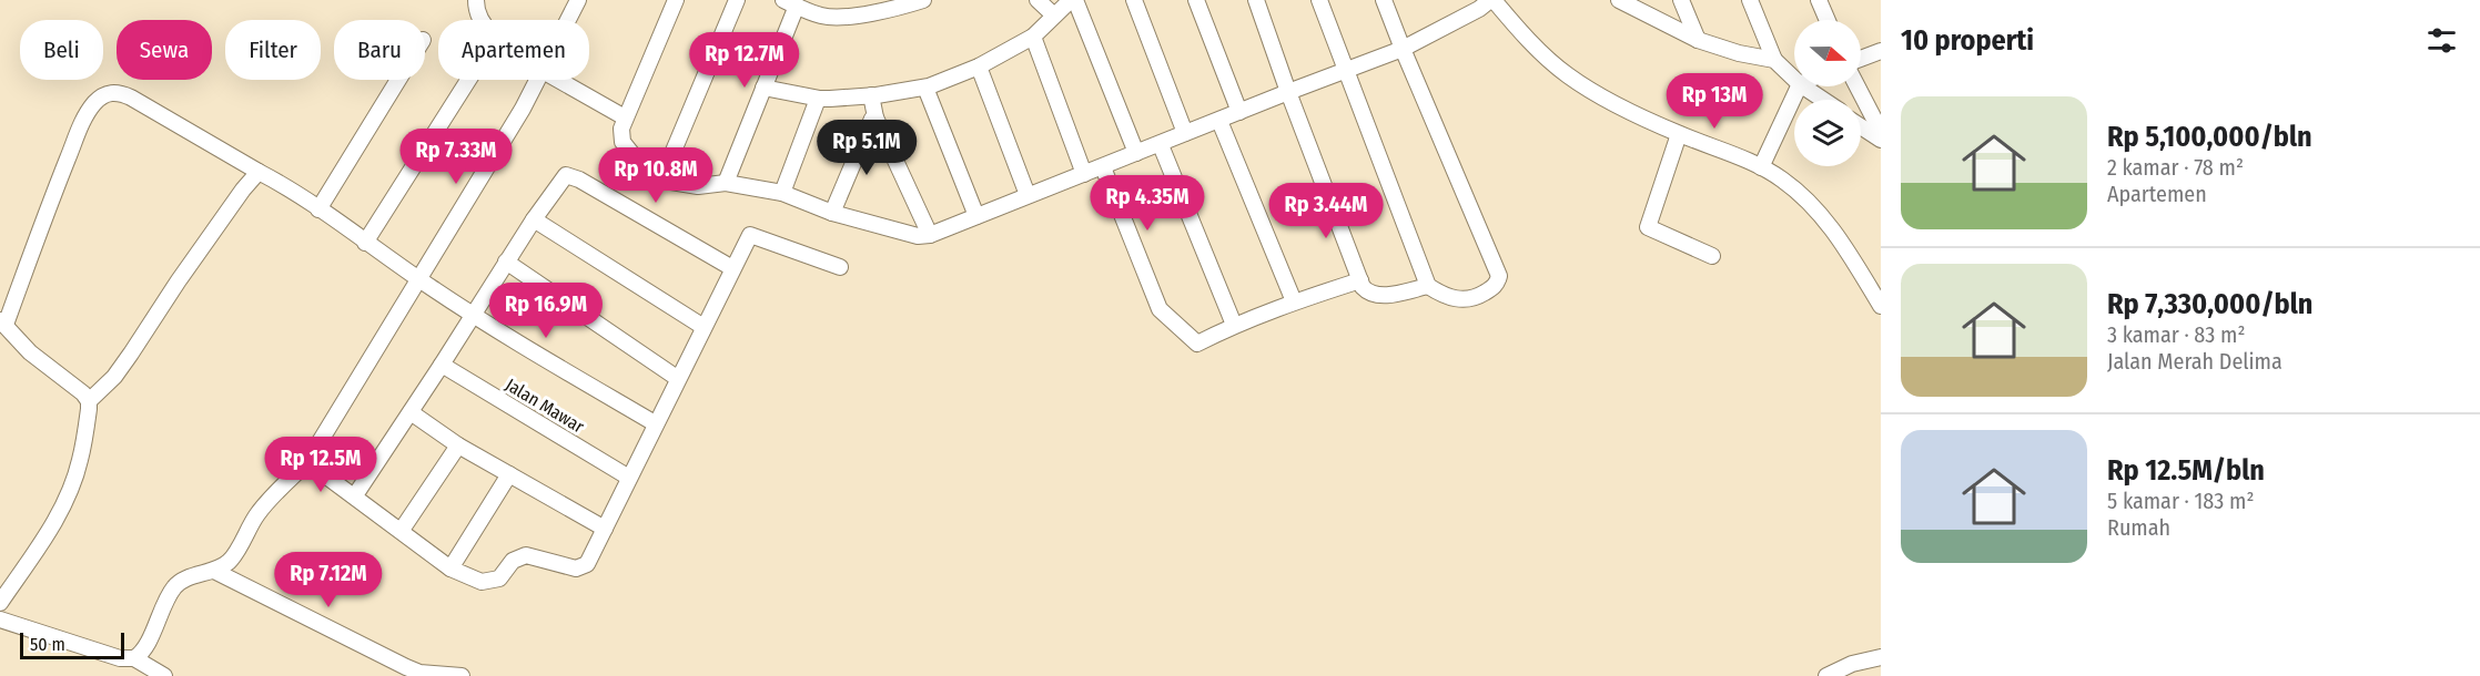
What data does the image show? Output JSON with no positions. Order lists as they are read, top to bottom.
{
  "streets": {
    "street": ["Jalan Mawar"]
  },
  "scale_bar": "50 m",
  "north": "right",
  "page": {
    "heading": "10 properti",
    "chip": [
      "Beli",
      "Sewa",
      "Filter",
      "Baru",
      "Apartemen"
    ],
    "price": [
      "Rp 12.7M",
      "Rp 13M",
      "Rp 5.1M",
      "Rp 7.33M",
      "Rp 10.8M",
      "Rp 4.35M",
      "Rp 3.44M",
      "Rp 16.9M",
      "Rp 12.5M",
      "Rp 7.12M"
    ],
    "list": [
      {
        "name": "Rp 5,100,000/bln",
        "note": "2 kamar · 78 m² · Apartemen"
      },
      {
        "name": "Rp 7,330,000/bln",
        "note": "3 kamar · 83 m² · Jalan Merah Delima"
      },
      {
        "name": "Rp 12.5M/bln",
        "note": "5 kamar · 183 m² · Rumah"
      }
    ],
    "scale": "50 m"
  }
}
